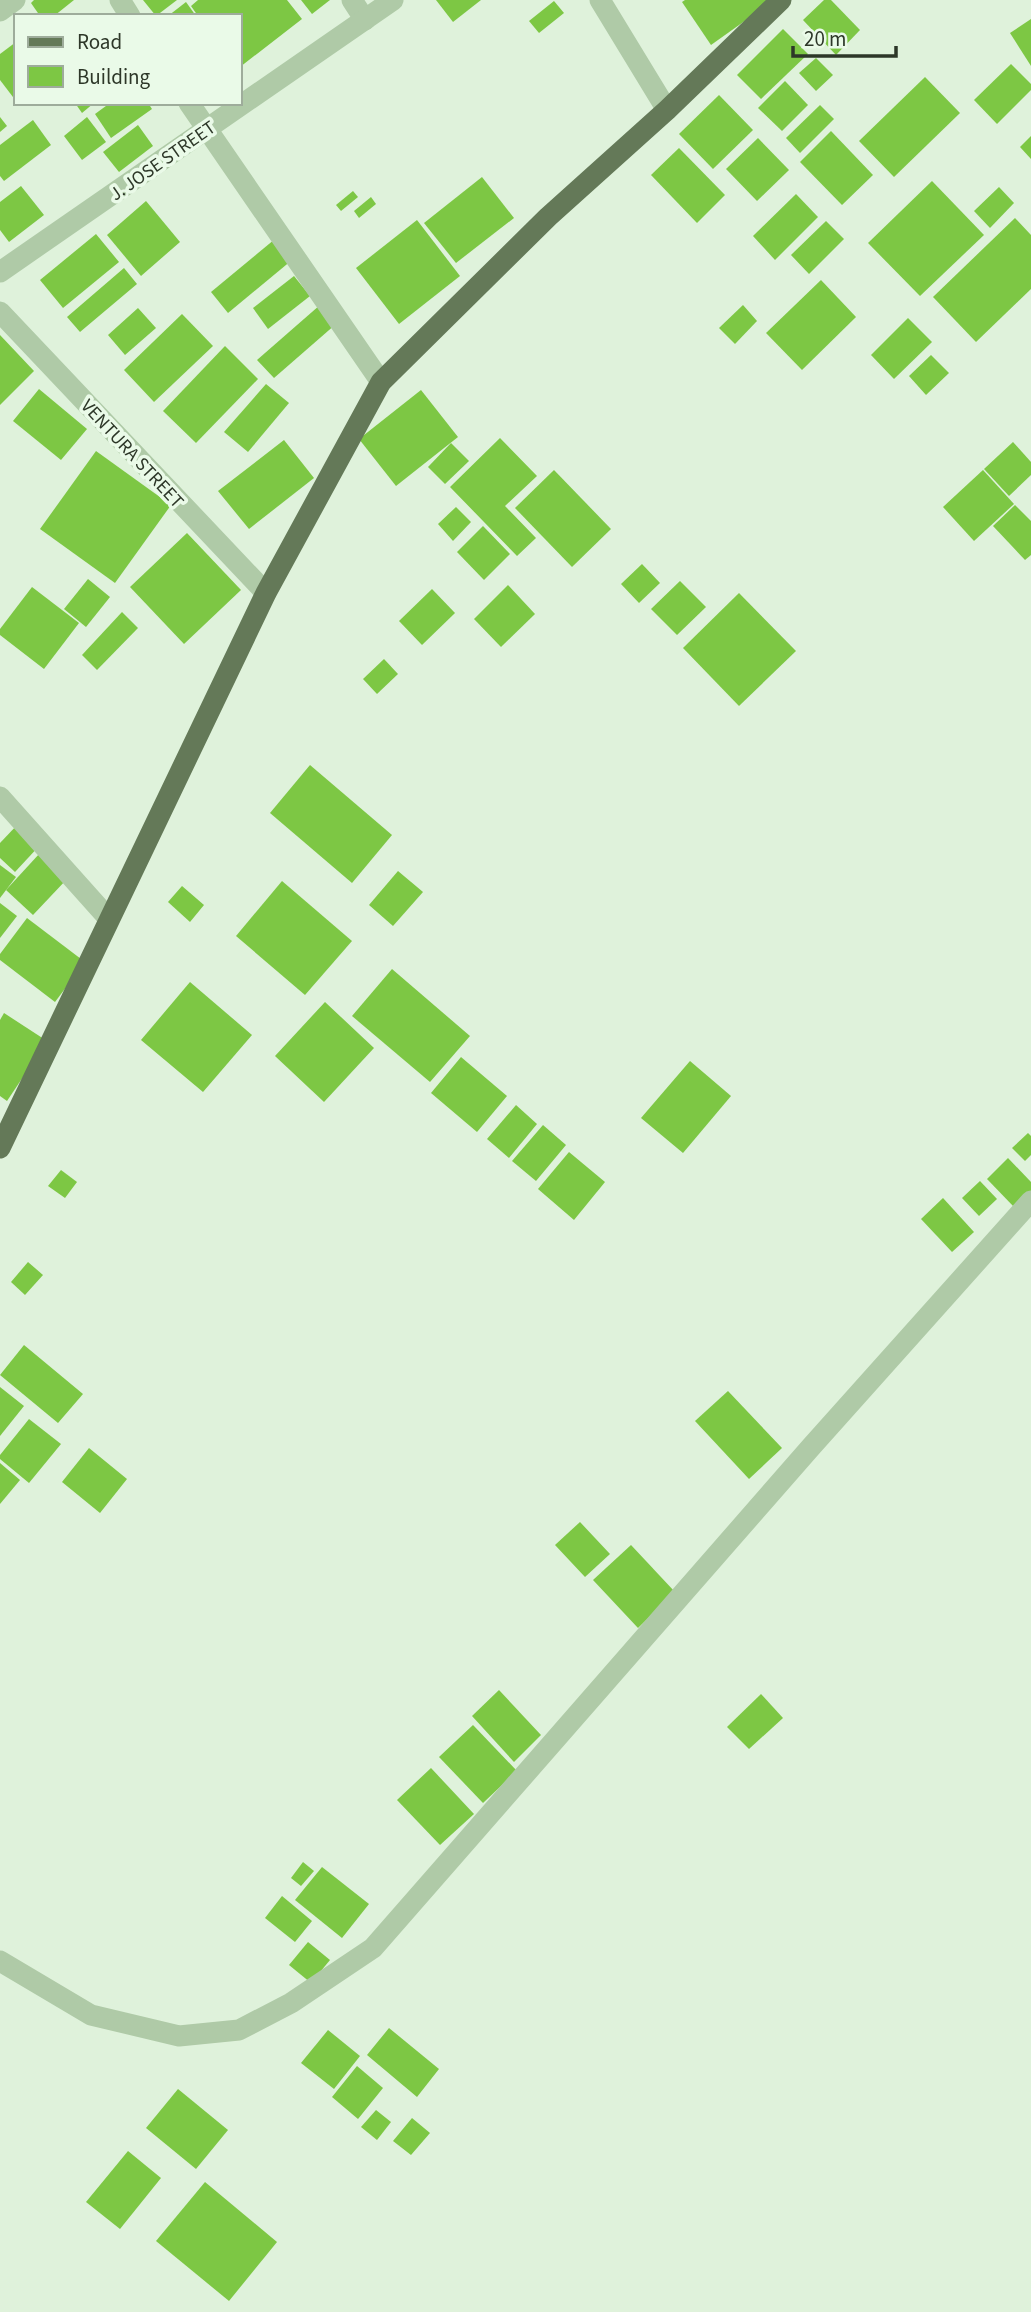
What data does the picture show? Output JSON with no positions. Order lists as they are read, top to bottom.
{
  "streets": {
    "street": ["J. JOSE STREET", "VENTURA STREET"]
  },
  "legend": ["Road", "Building"],
  "scale_bar": "20 m"
}
